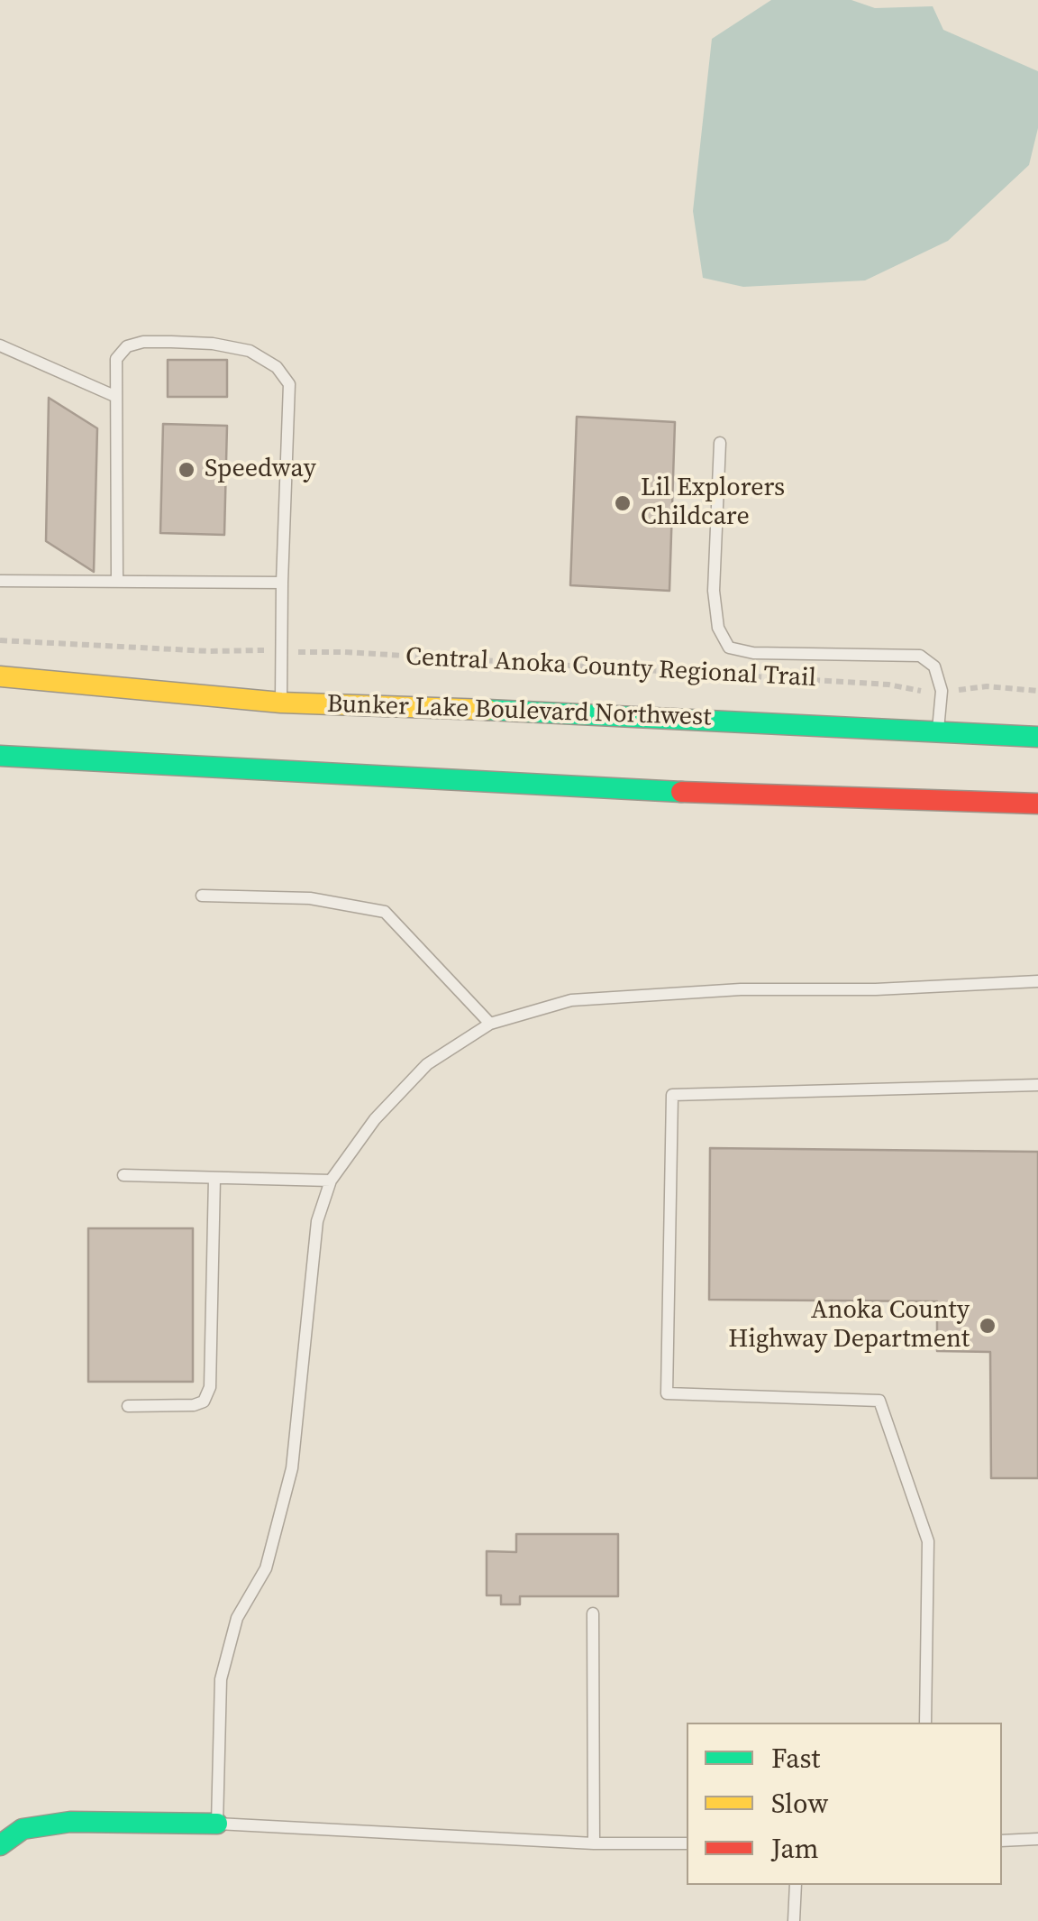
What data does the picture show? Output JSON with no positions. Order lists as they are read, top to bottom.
{
  "streets": {
    "main road": ["Bunker Lake Boulevard Northwest"],
    "path": ["Central Anoka County Regional Trail"]
  },
  "places": ["Speedway", "Lil Explorers Childcare", "Anoka County Highway Department"],
  "legend": ["Fast", "Slow", "Jam"]
}
